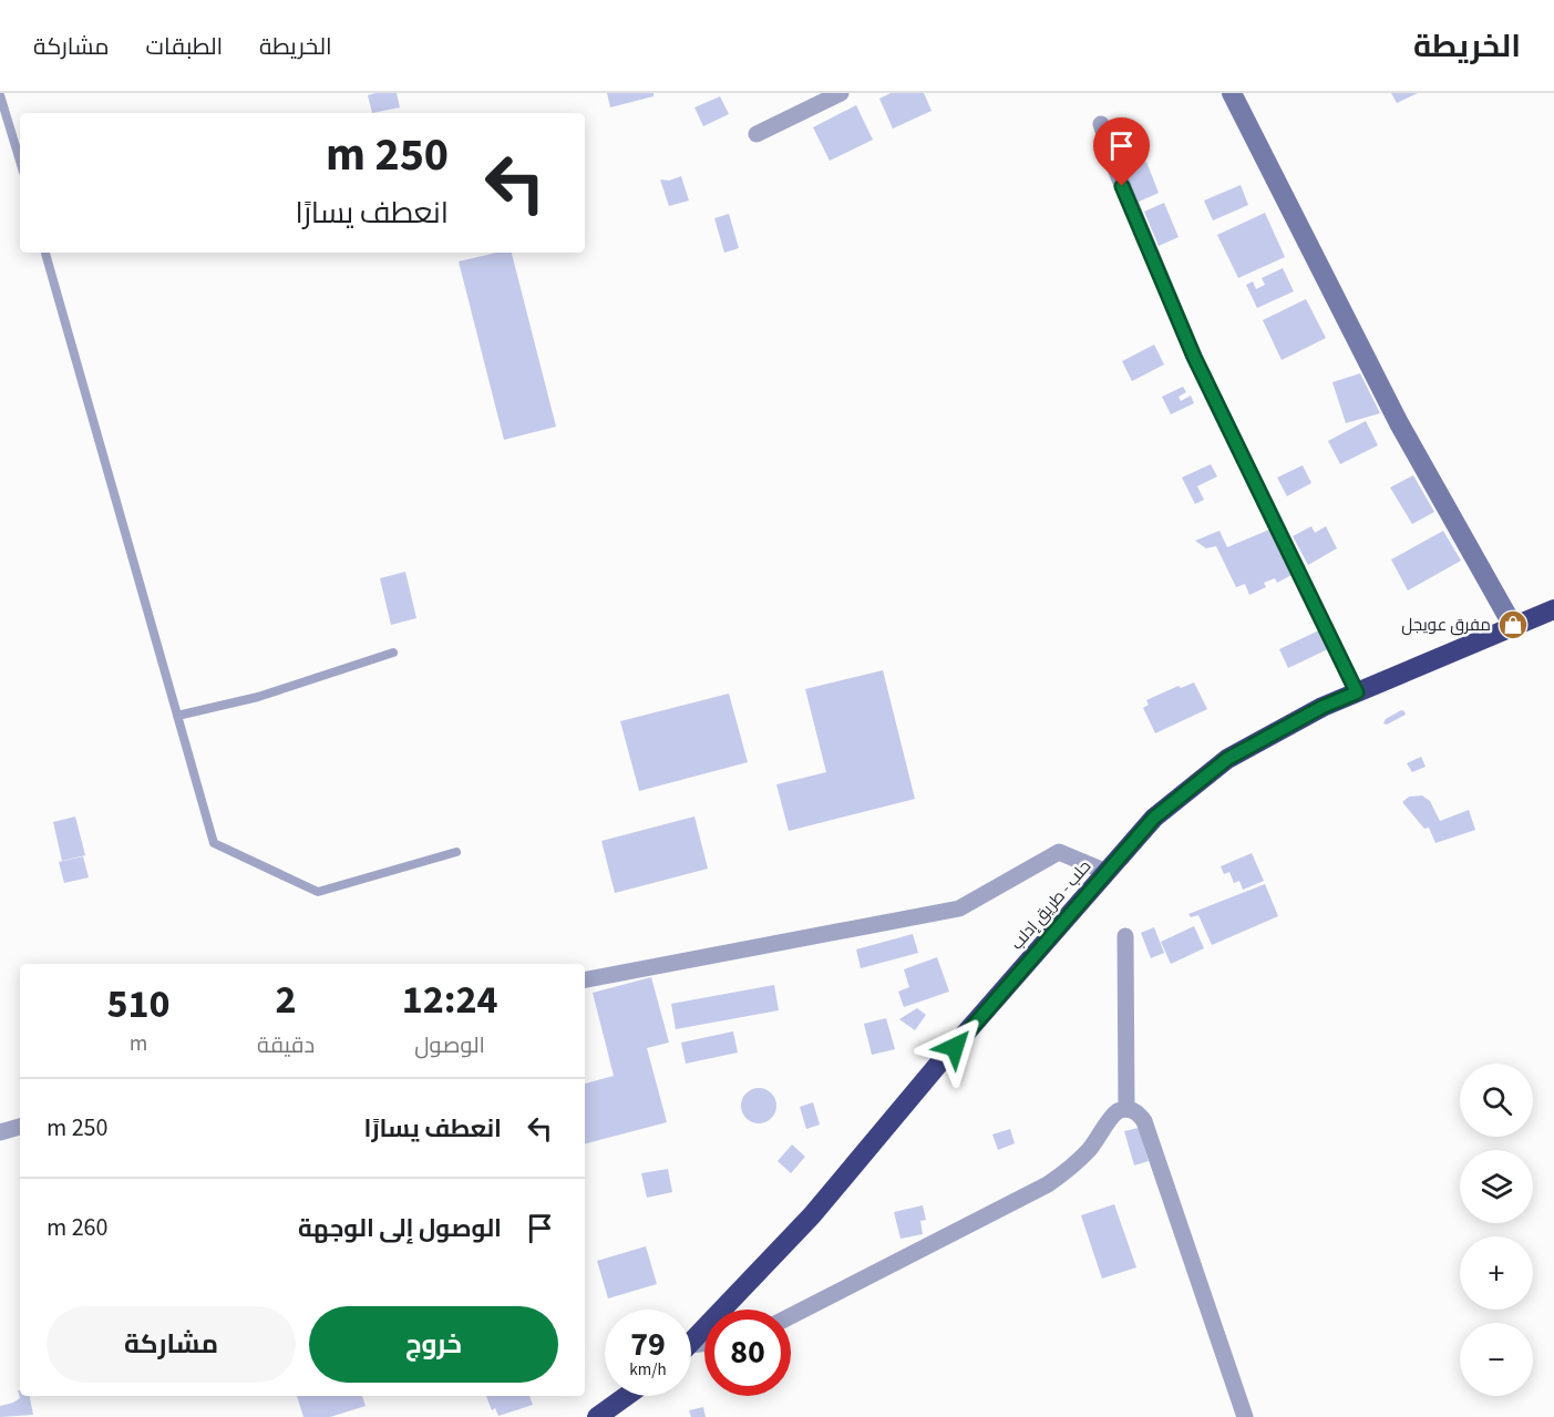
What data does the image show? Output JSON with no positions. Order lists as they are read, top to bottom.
{
  "streets": {
    "highway": ["حلب - طريق إدلب"]
  },
  "places": {
    "shop": ["مفرق عويجل"]
  },
  "page": {
    "header": "الخريطة",
    "nav": ["الخريطة", "الطبقات", "مشاركة"],
    "turn": ["250 m", "انعطف يسارًا"],
    "eta": [
      "12:24",
      "الوصول",
      "2",
      "دقيقة",
      "510",
      "m"
    ],
    "map_buttons": ["+", "−"],
    "list": [
      {
        "name": "انعطف يسارًا",
        "value": "250 m"
      },
      {
        "name": "الوصول إلى الوجهة",
        "value": "260 m"
      }
    ],
    "buttons": ["خروج", "مشاركة"],
    "speed": "79 km/h",
    "limit": "80"
  }
}
